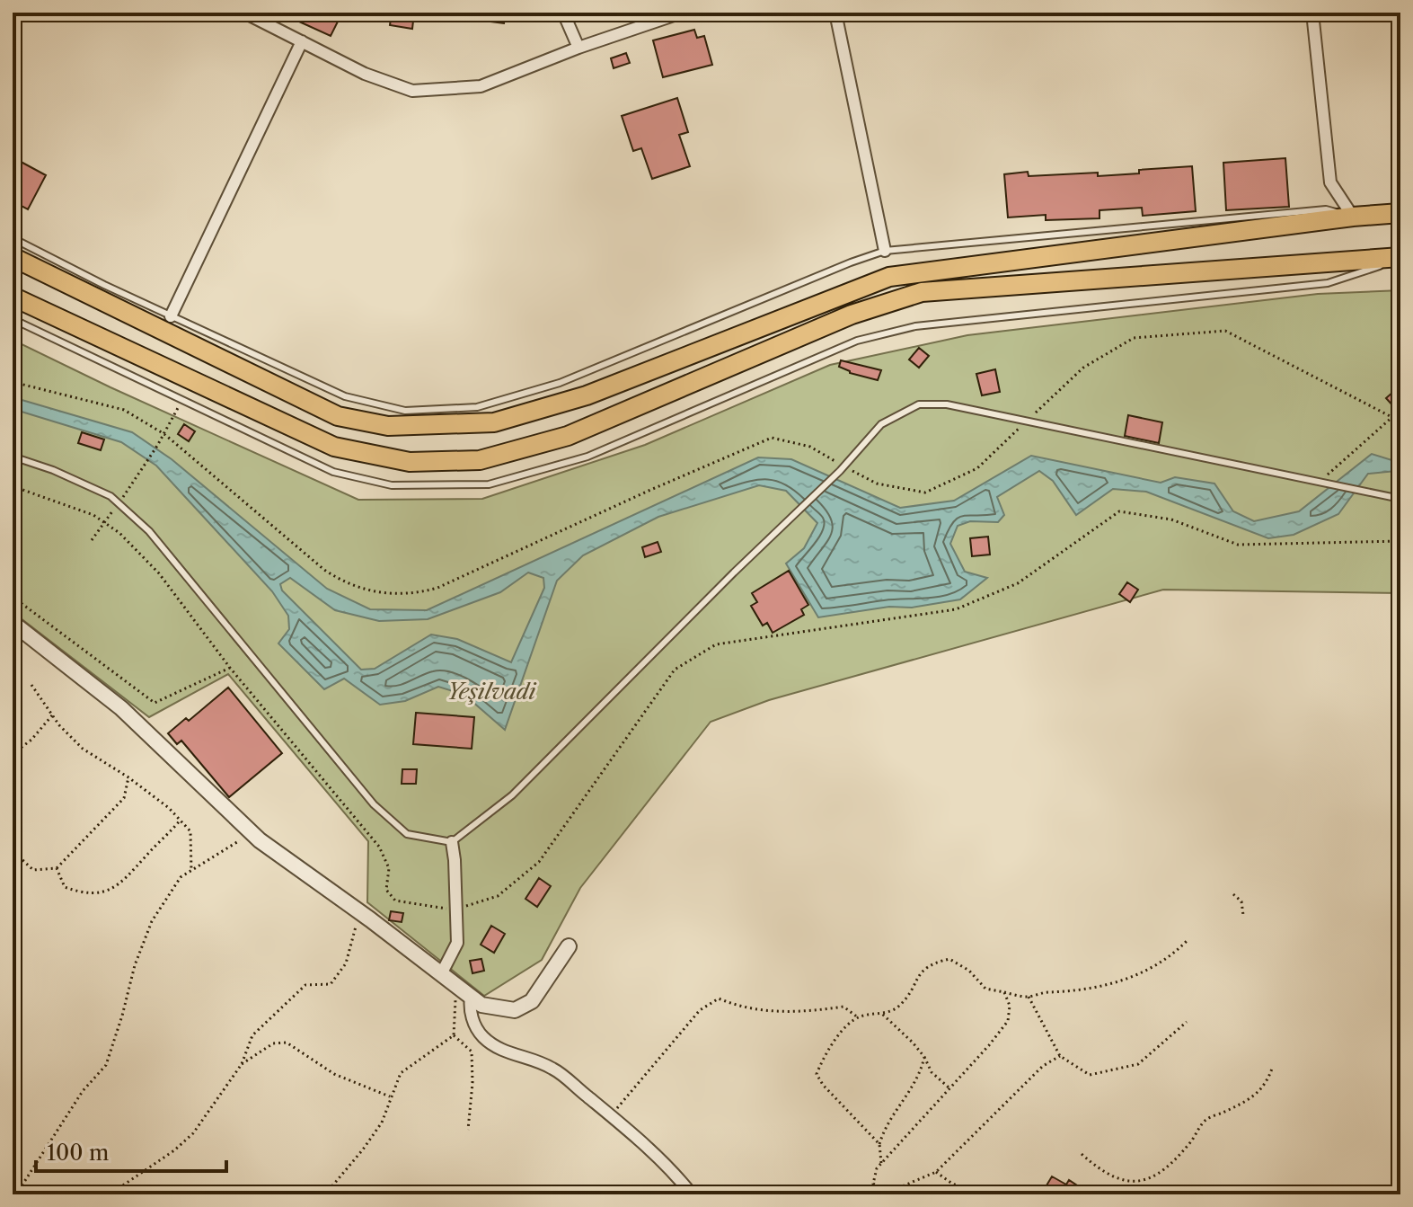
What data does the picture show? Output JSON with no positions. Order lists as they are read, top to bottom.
{
  "parks": ["Yeşilvadi"],
  "scale_bar": "100 m"
}
